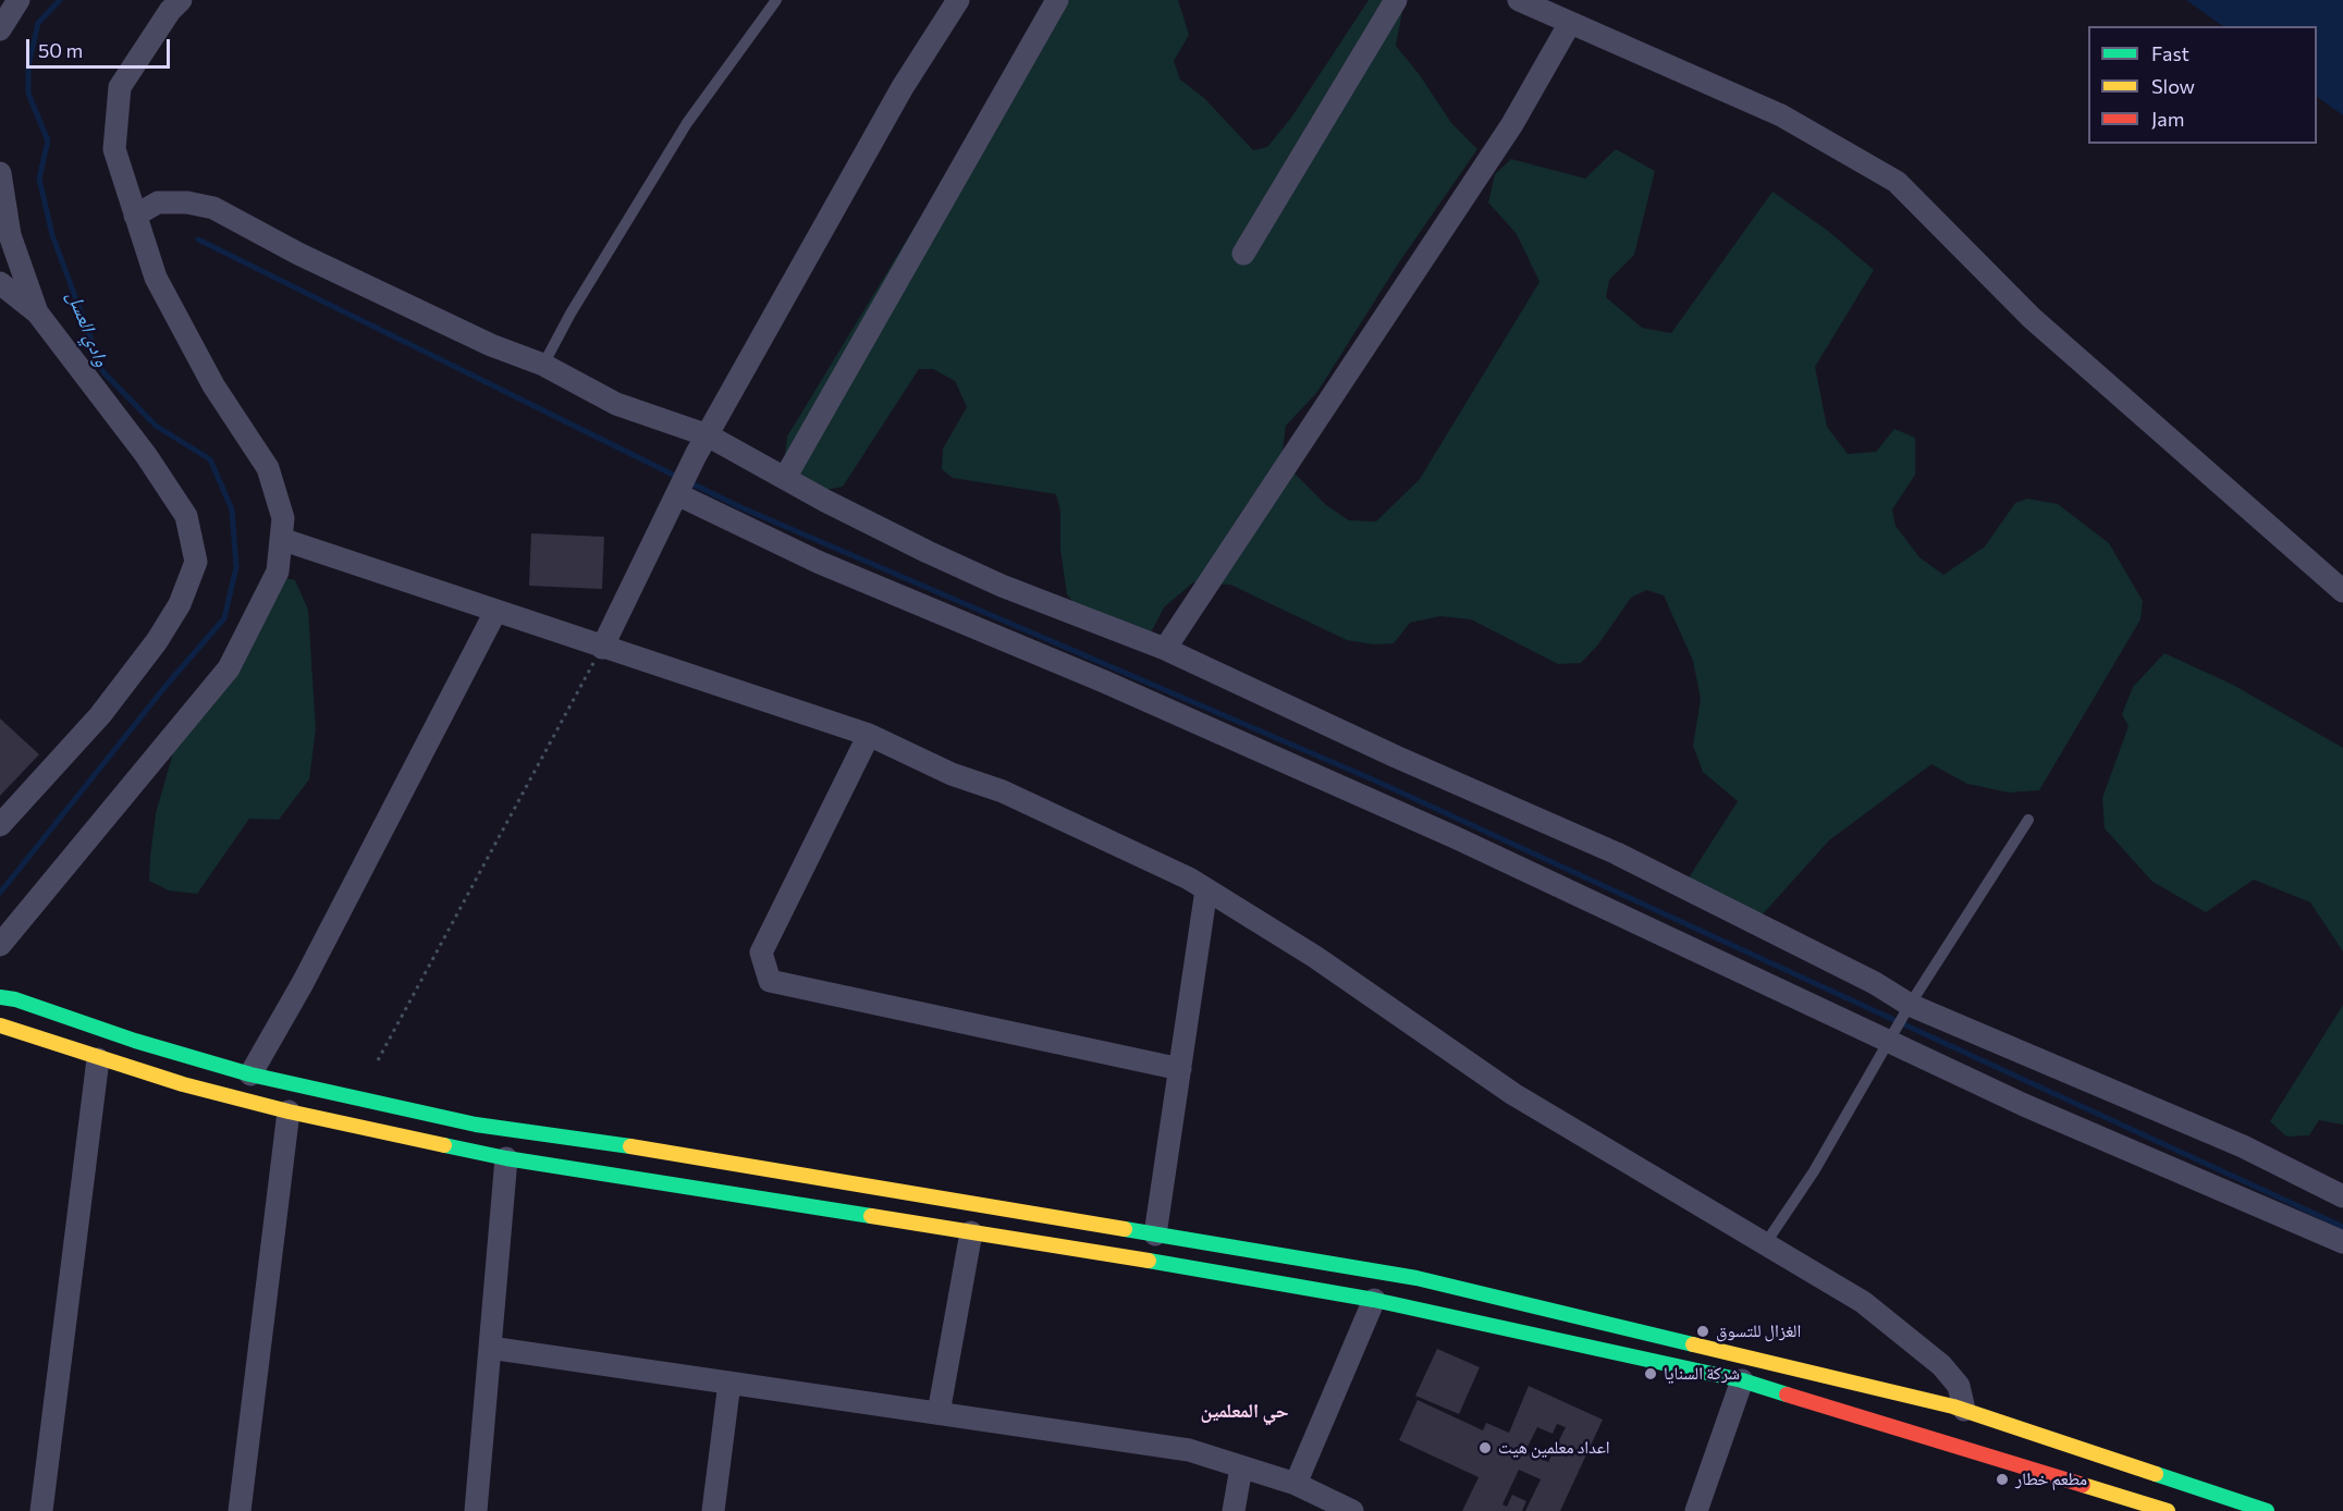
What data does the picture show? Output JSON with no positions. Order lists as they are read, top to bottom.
{
  "districts": ["حي المعلمين"],
  "water": ["وادي العسل"],
  "places": [
    "الغزال للتسوق",
    "شركة السنايا",
    "اعداد معلمين هيت",
    "مطعم خطار"
  ],
  "legend": ["Fast", "Slow", "Jam"],
  "scale_bar": "50 m"
}
